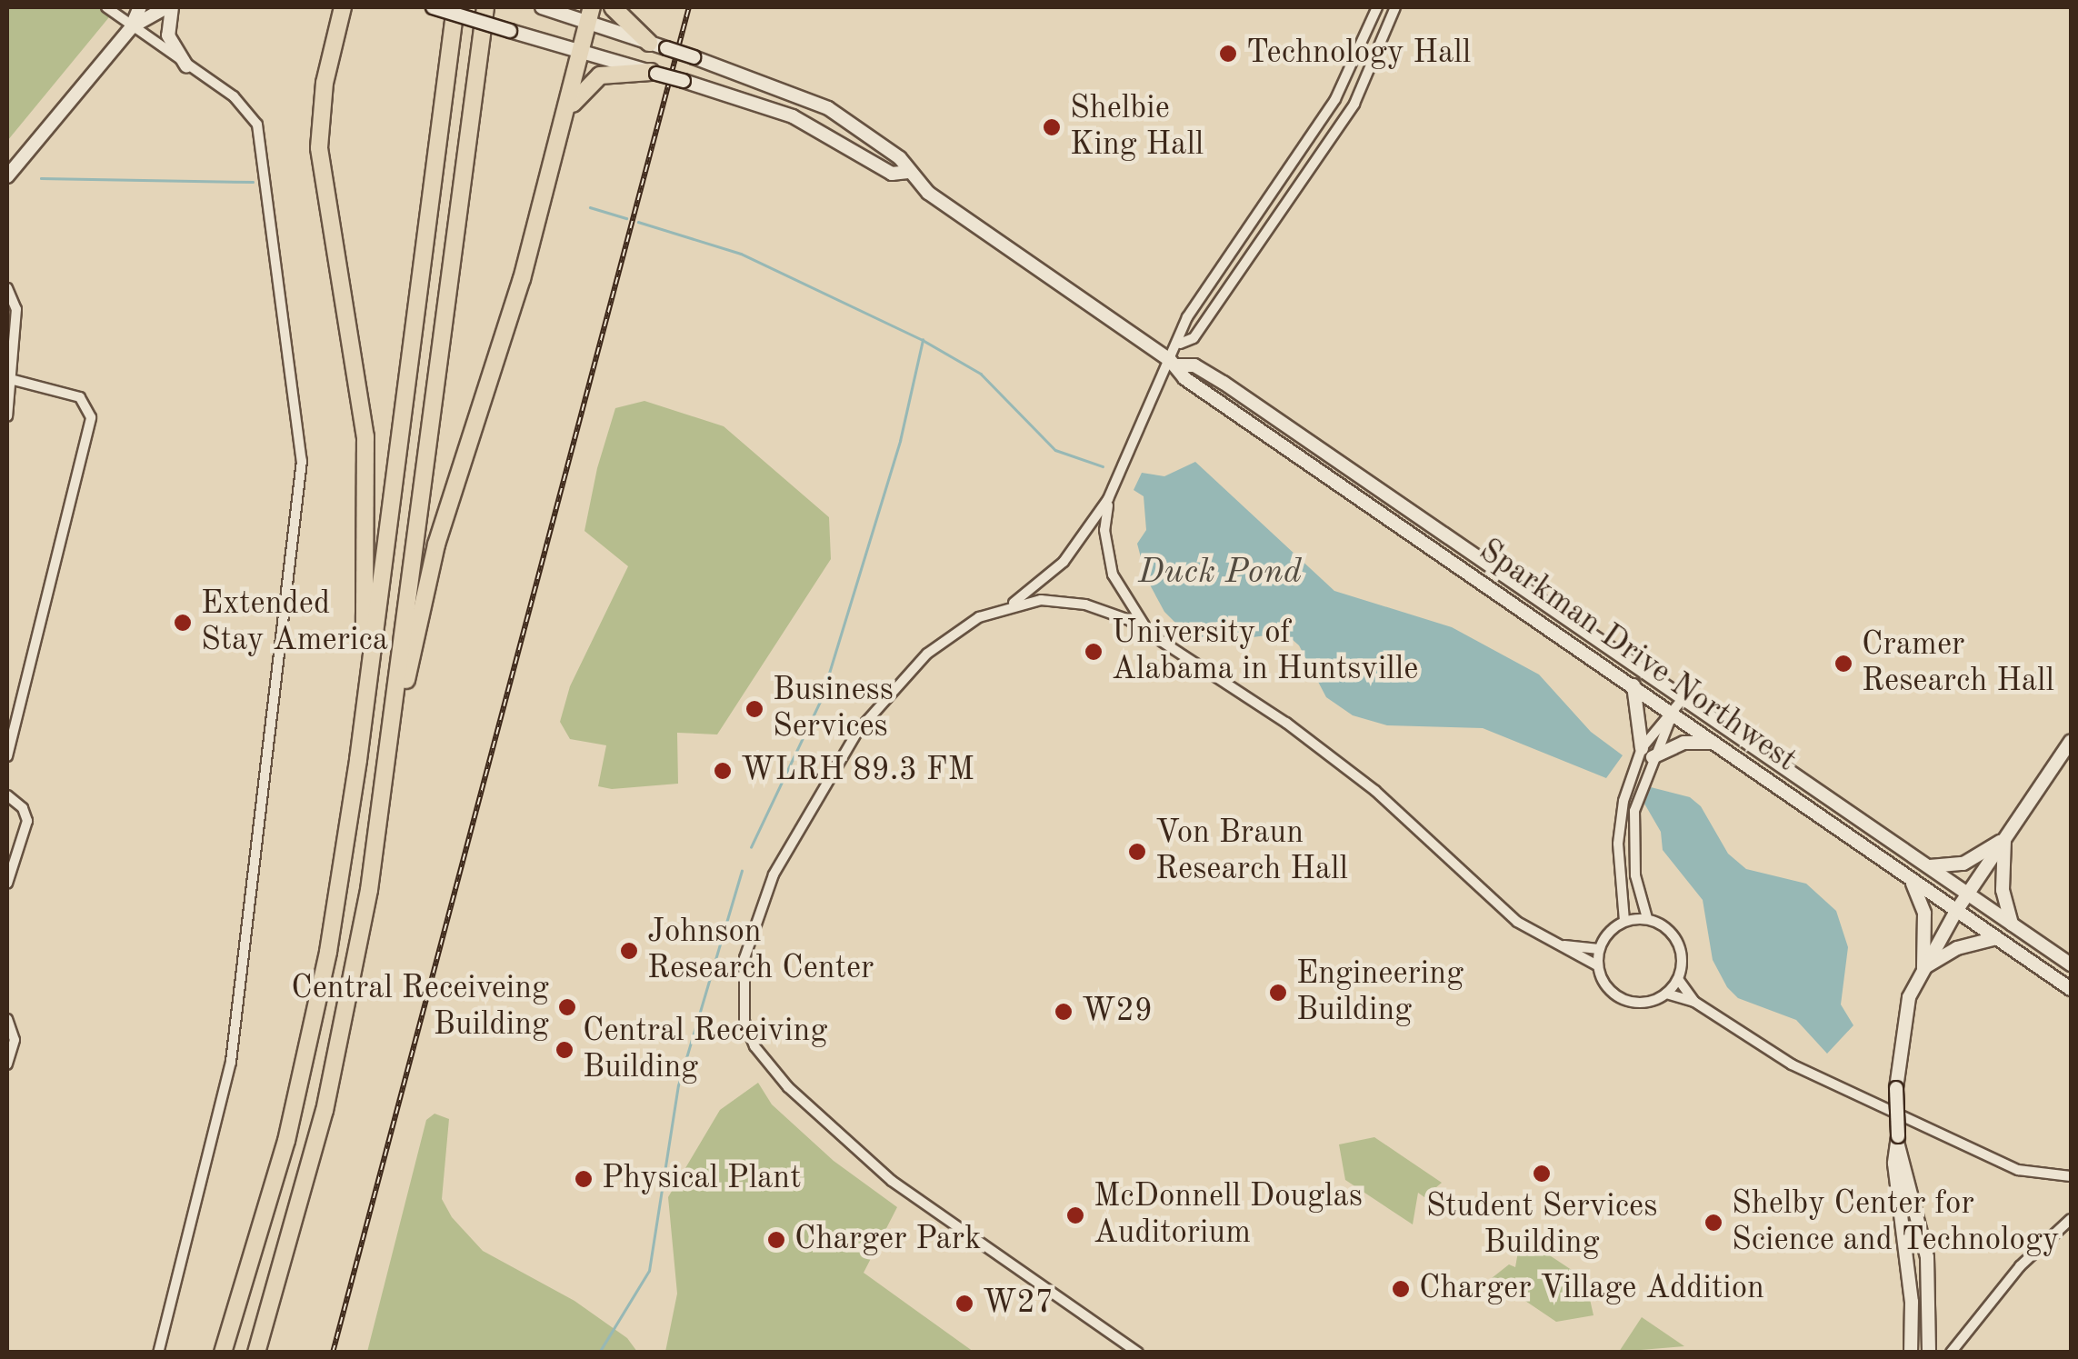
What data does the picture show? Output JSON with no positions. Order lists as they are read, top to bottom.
{
  "streets": {
    "main road": ["Sparkman Drive Northwest"]
  },
  "water": ["Duck Pond"],
  "places": [
    "Technology Hall",
    "Shelbie King Hall",
    "Extended Stay America",
    "University of Alabama in Huntsville",
    "Cramer Research Hall",
    "Business Services",
    "WLRH 89.3 FM",
    "Von Braun Research Hall",
    "Johnson Research Center",
    "Engineering Building",
    "Central Receiveing Building",
    "W29",
    "Central Receiving Building",
    "Student Services Building",
    "Physical Plant",
    "McDonnell Douglas Auditorium",
    "Shelby Center for Science and Technology",
    "Charger Park",
    "Charger Village Addition",
    "W27"
  ]
}
